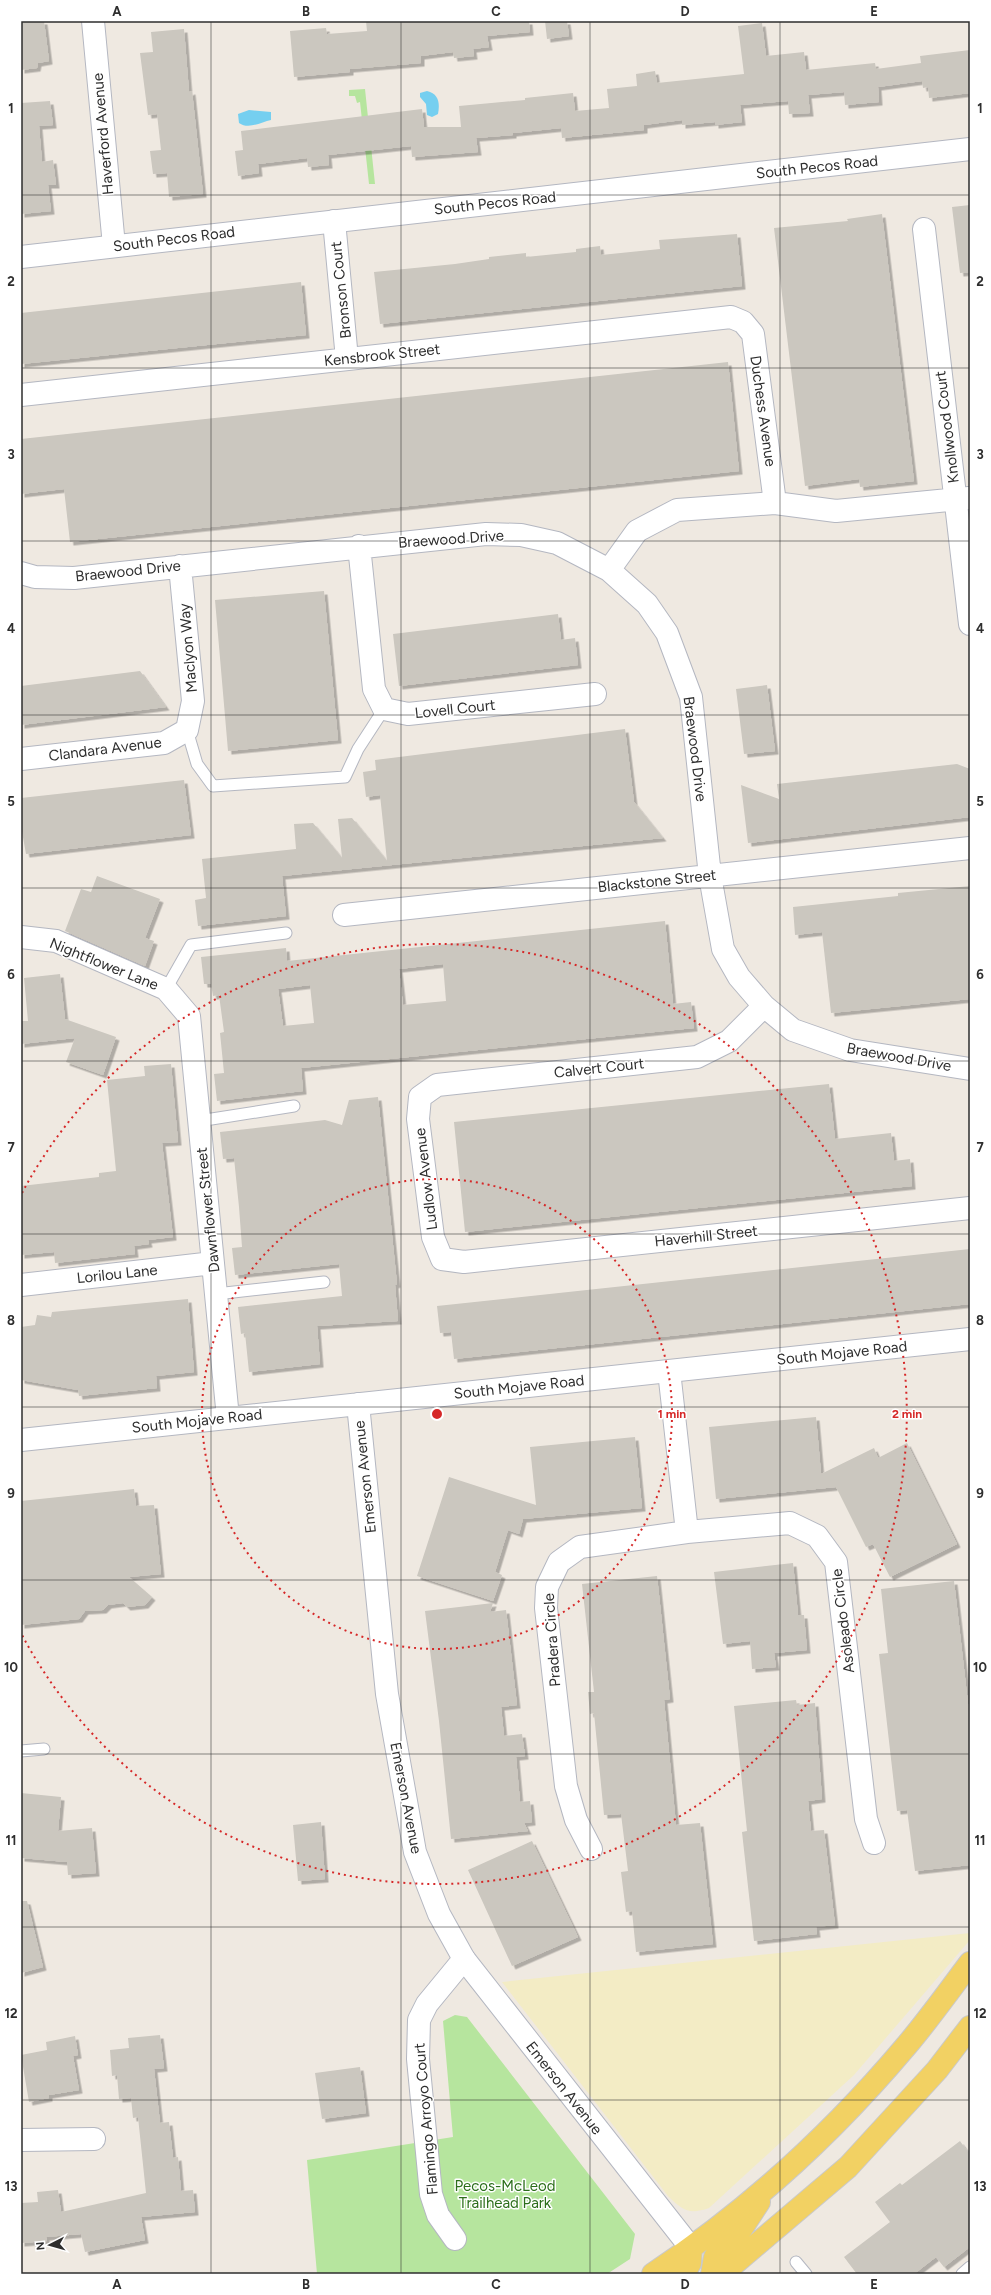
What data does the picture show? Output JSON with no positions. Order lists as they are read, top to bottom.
{
  "streets": {
    "street": [
      "Haverford Avenue",
      "South Pecos Road",
      "Bronson Court",
      "Kensbrook Street",
      "Duchess Avenue",
      "Knollwood Court",
      "Braewood Drive",
      "Maclyon Way",
      "Lovell Court",
      "Clandara Avenue",
      "Blackstone Street",
      "Nightflower Lane",
      "Calvert Court",
      "Ludlow Avenue",
      "Dawnflower Street",
      "Haverhill Street",
      "Lorilou Lane",
      "South Mojave Road",
      "Emerson Avenue",
      "Asoleado Circle",
      "Pradera Circle",
      "Flamingo Arroyo Court"
    ]
  },
  "crossings": [
    ["Haverford Avenue", "South Pecos Road"],
    ["South Pecos Road", "Bronson Court"],
    ["Bronson Court", "Kensbrook Street"],
    ["Kensbrook Street", "Duchess Avenue"],
    ["Braewood Drive", "Maclyon Way"],
    ["Braewood Drive", "Blackstone Street"],
    ["Braewood Drive", "Calvert Court"],
    ["Maclyon Way", "Clandara Avenue"],
    ["Nightflower Lane", "Dawnflower Street"],
    ["Calvert Court", "Ludlow Avenue"],
    ["Ludlow Avenue", "Haverhill Street"],
    ["Dawnflower Street", "Lorilou Lane"],
    ["Dawnflower Street", "South Mojave Road"],
    ["South Mojave Road", "Emerson Avenue"],
    ["Emerson Avenue", "Flamingo Arroyo Court"],
    ["Asoleado Circle", "Pradera Circle"]
  ],
  "parks": ["Pecos-McLeod Trailhead Park"],
  "north": "left",
  "grid": {
    "columns": [
      "A",
      "B",
      "C",
      "D",
      "E"
    ],
    "rows": [
      "1",
      "2",
      "3",
      "4",
      "5",
      "6",
      "7",
      "8",
      "9",
      "10",
      "11",
      "12",
      "13"
    ]
  },
  "rings": ["1 min", "2 min"]
}
